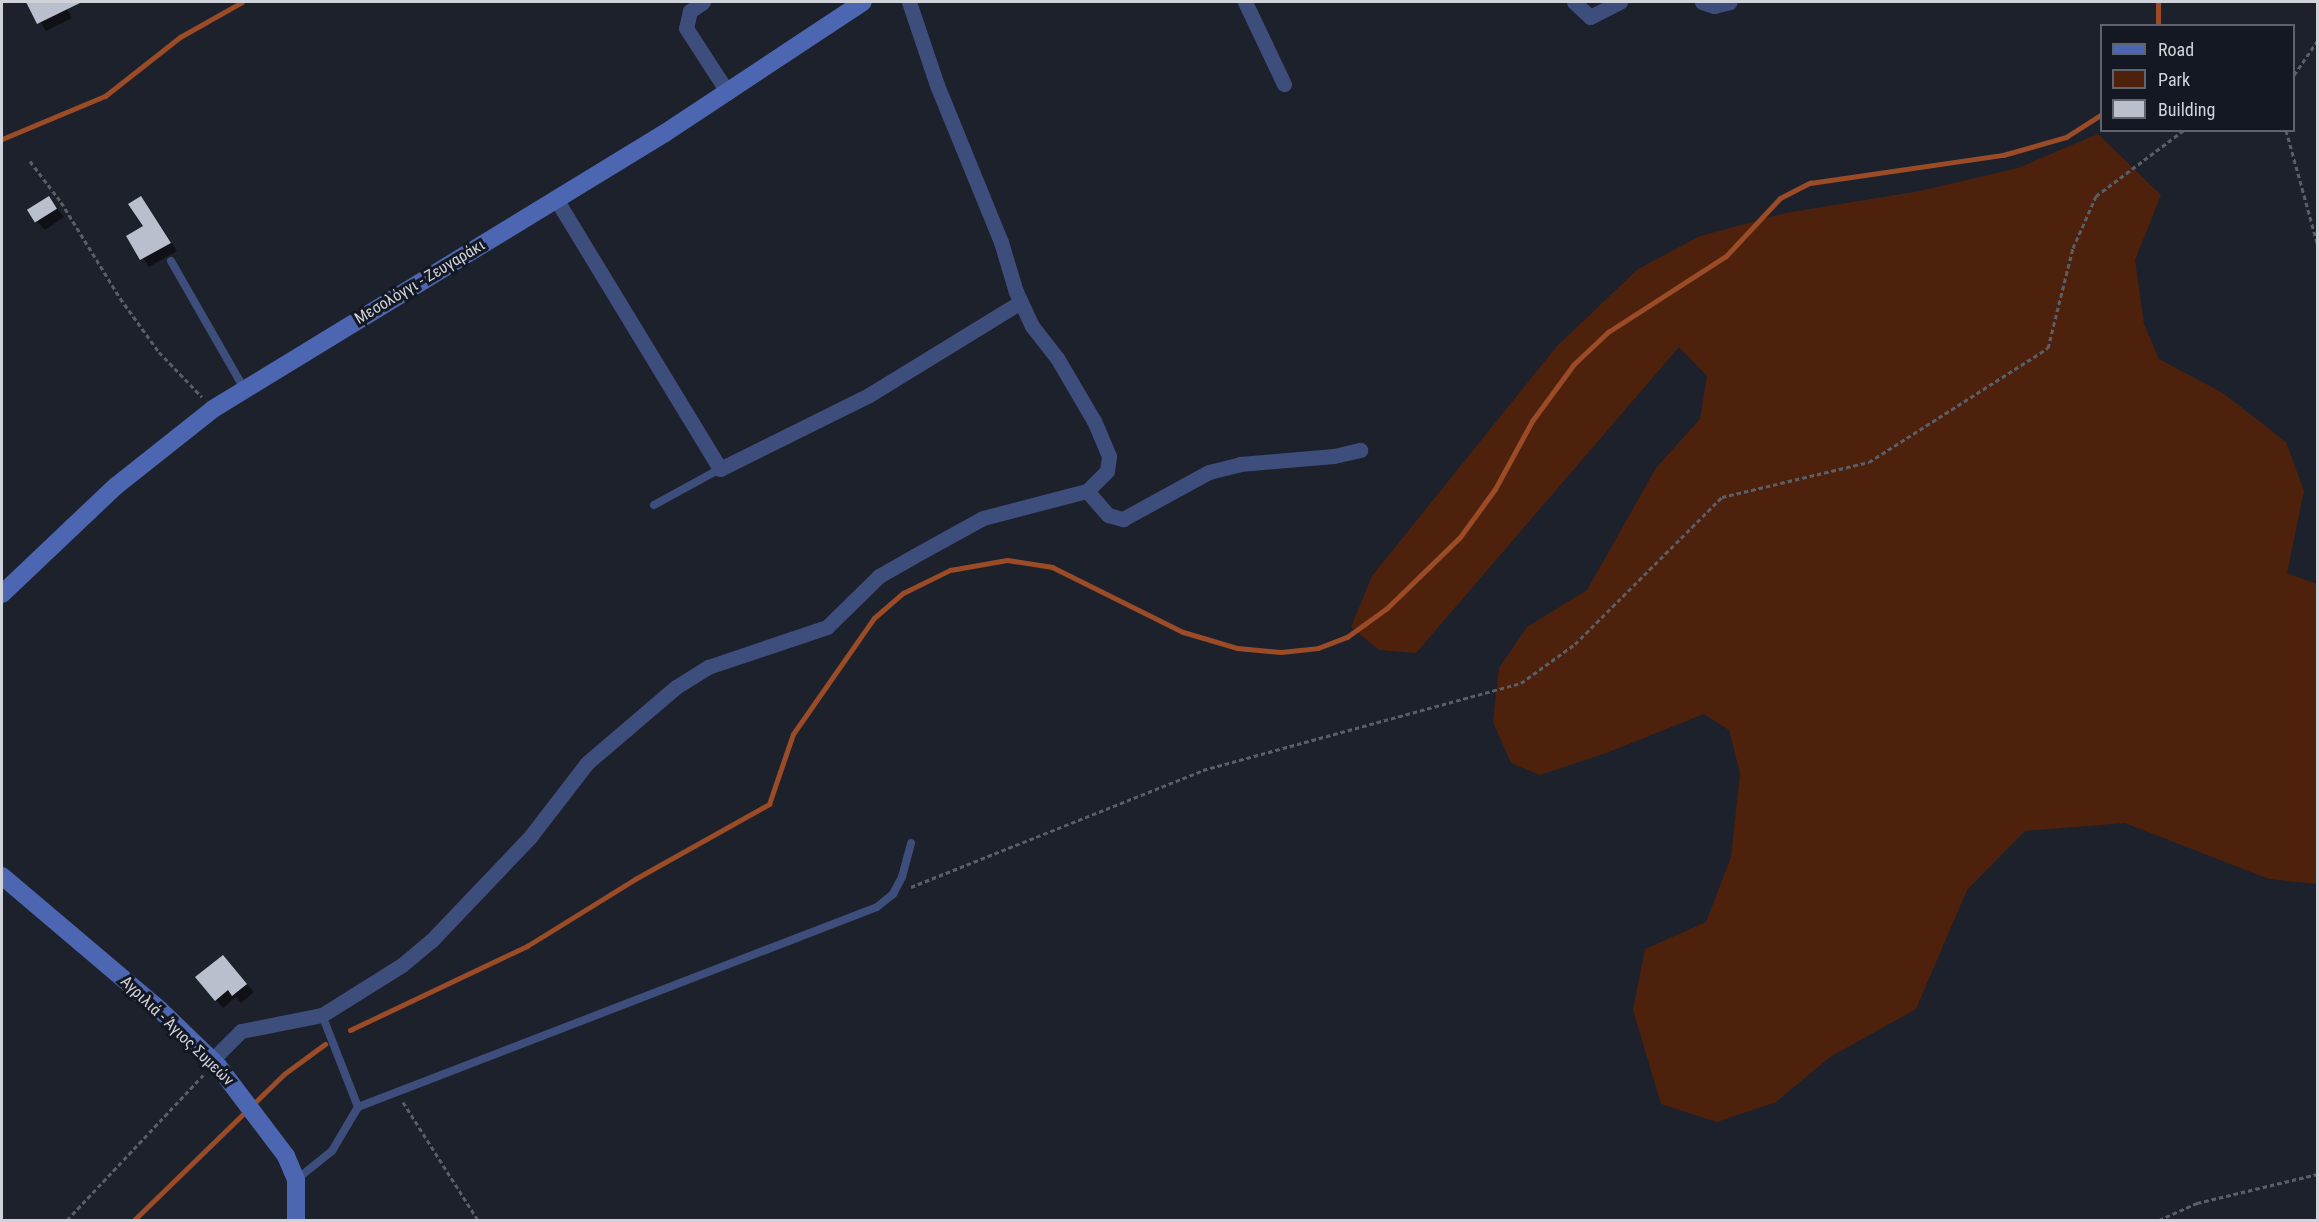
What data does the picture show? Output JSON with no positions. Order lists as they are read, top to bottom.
{
  "streets": {
    "main road": ["Μεσολόγγι - Ζευγαράκι", "Αγριλιά - Άγιος Συμεών"]
  },
  "legend": ["Road", "Park", "Building"]
}
